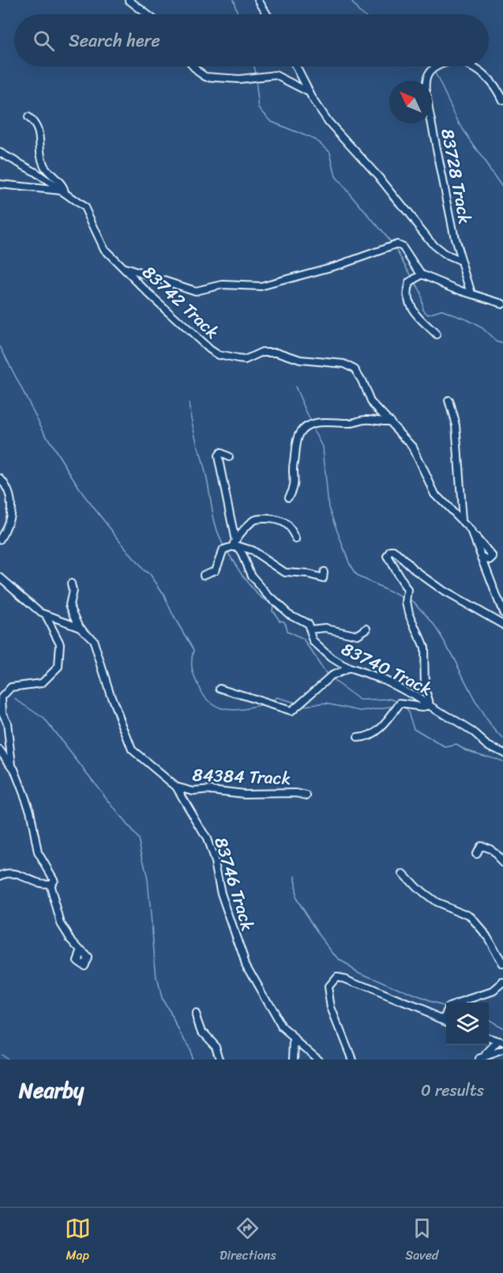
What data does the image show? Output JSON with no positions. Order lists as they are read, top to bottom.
{
  "streets": {
    "street": [
      "83728 Track",
      "83742 Track",
      "83740 Track",
      "84384 Track",
      "83746 Track"
    ]
  },
  "crossings": [
    ["84384 Track", "83746 Track"]
  ],
  "north": "top left",
  "page": {
    "search": "Search here",
    "heading": ["Nearby", "0 results"],
    "nav": ["Map", "Directions", "Saved"]
  }
}
